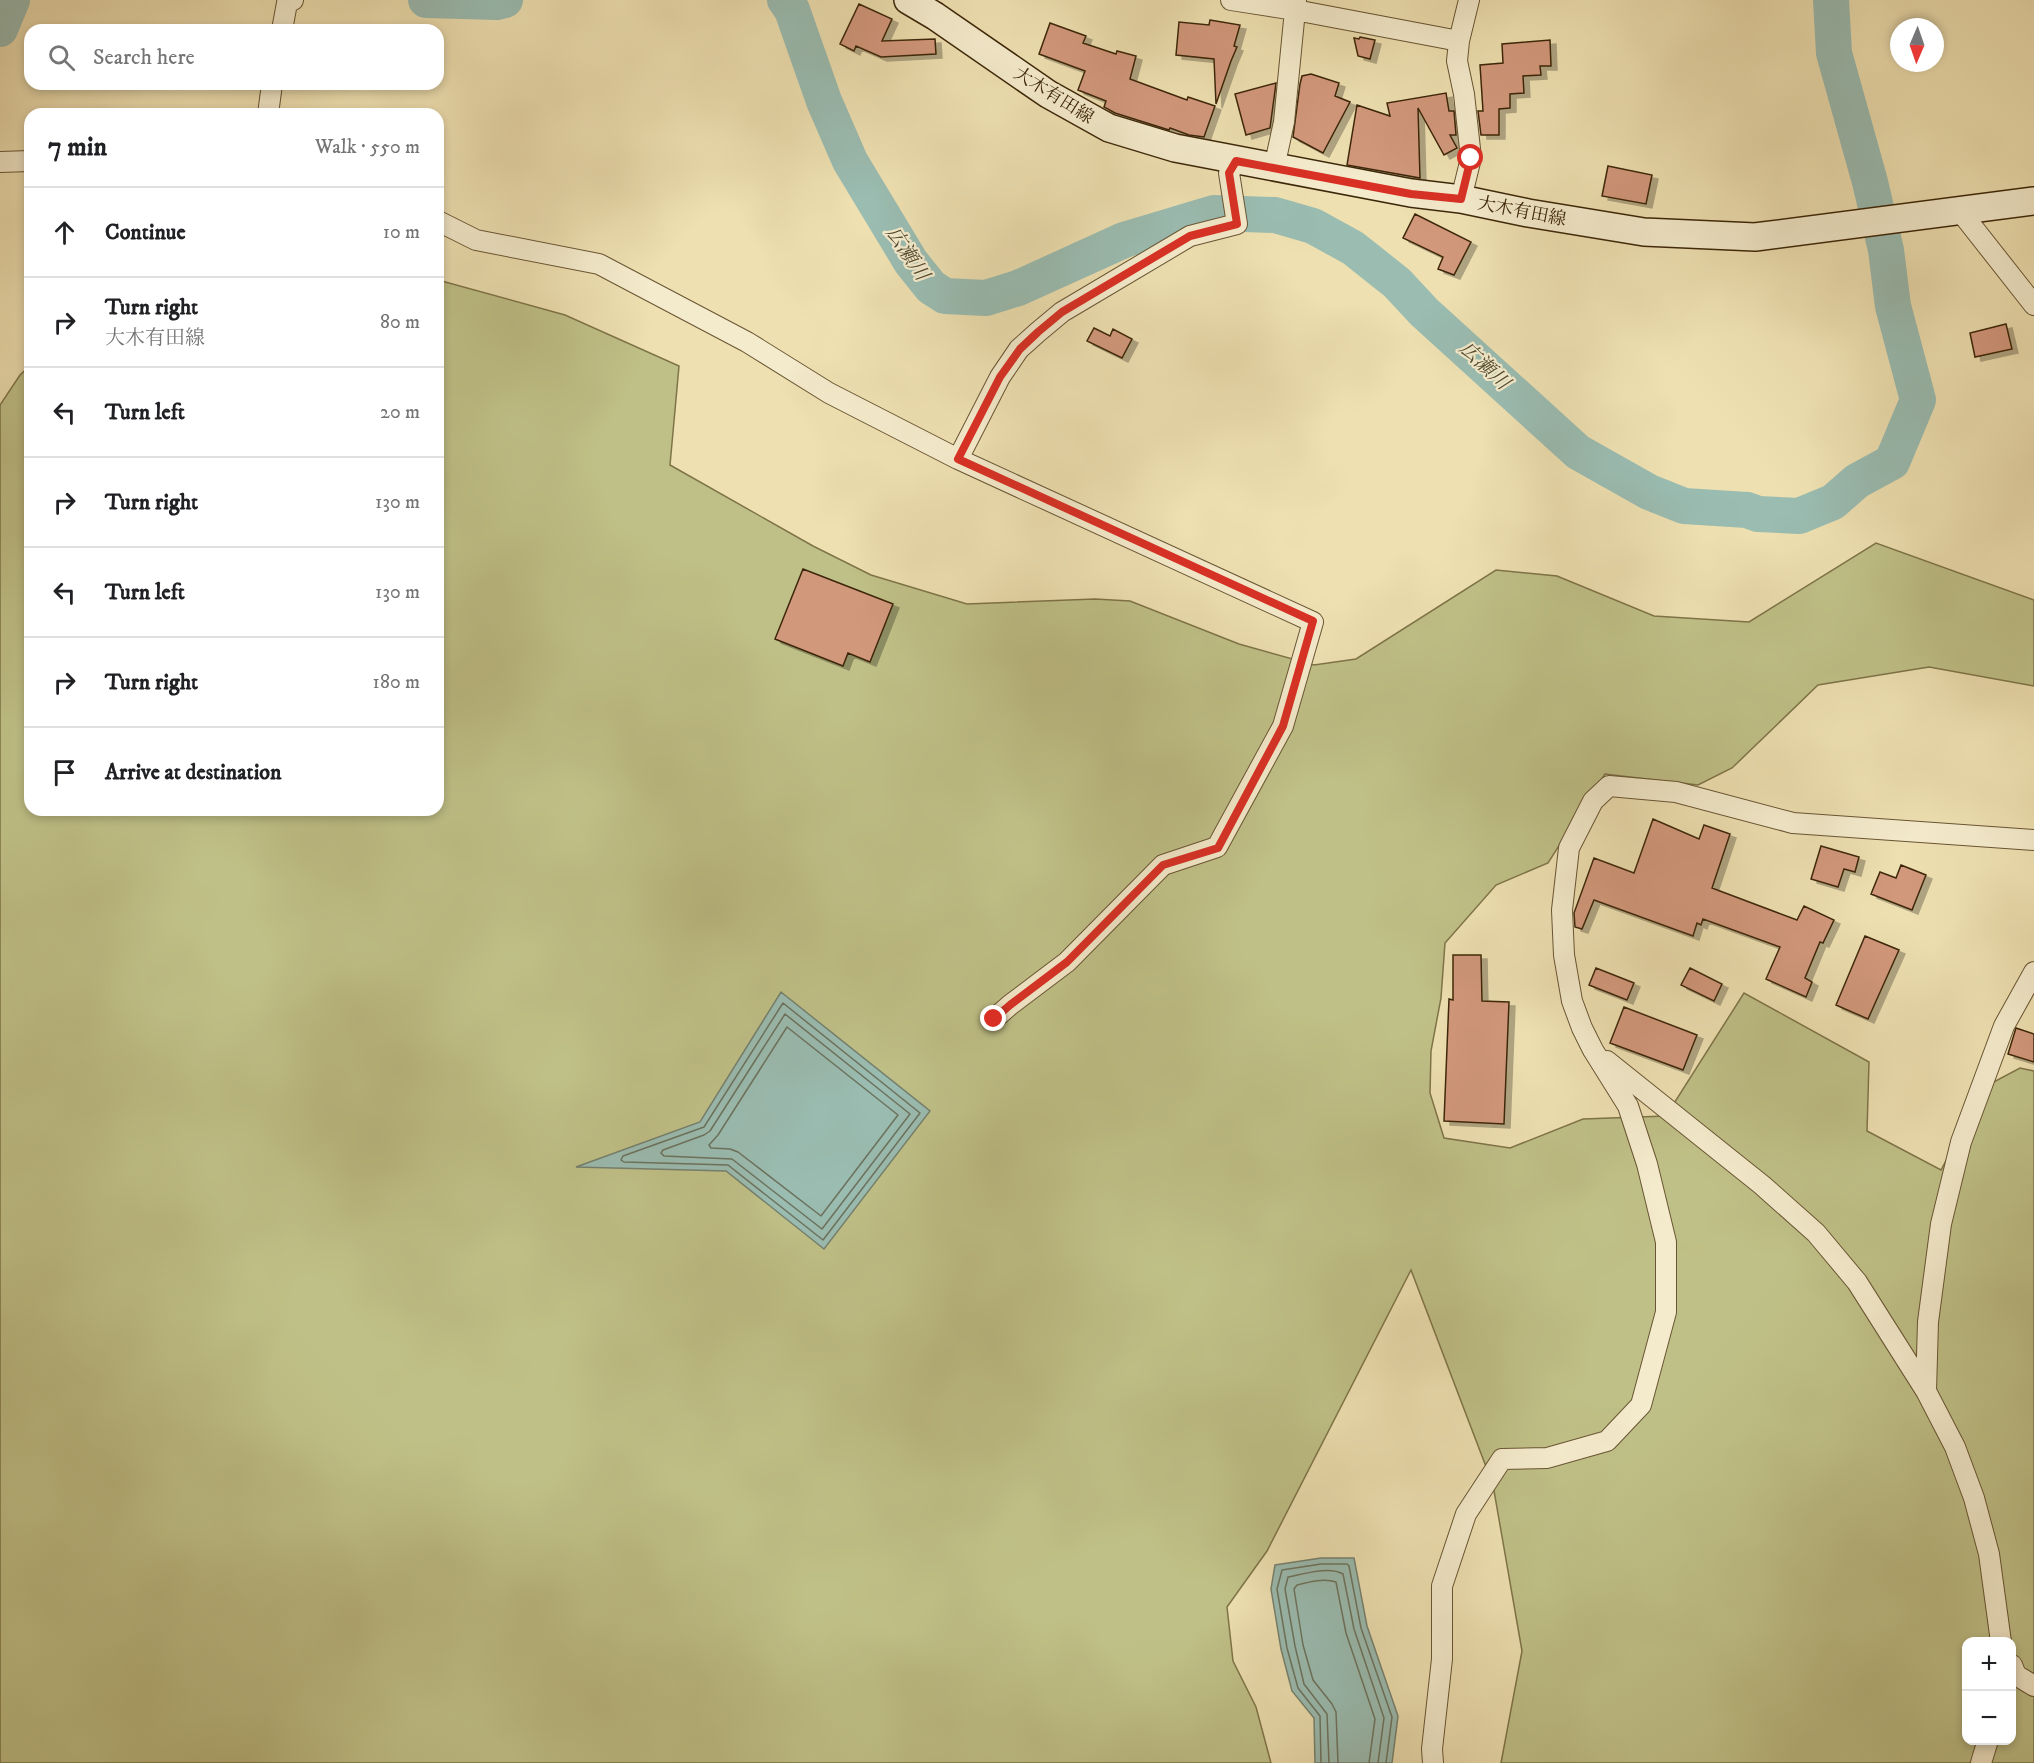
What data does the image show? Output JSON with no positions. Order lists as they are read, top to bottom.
{
  "streets": {
    "main road": ["大木有田線"]
  },
  "water": ["広瀬川"],
  "north": "bottom",
  "page": {
    "search": "Search here",
    "heading": ["7 min", "Walk · 550 m"],
    "list": [
      ["Continue", "10 m"],
      ["Turn right", "大木有田線", "80 m"],
      ["Turn left", "20 m"],
      ["Turn right", "130 m"],
      ["Turn left", "130 m"],
      ["Turn right", "180 m"],
      "Arrive at destination"
    ],
    "map_buttons": ["+", "−"]
  }
}
